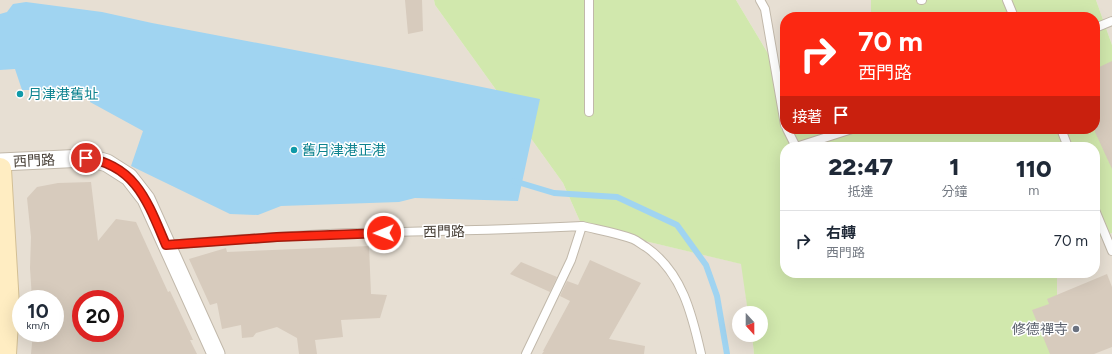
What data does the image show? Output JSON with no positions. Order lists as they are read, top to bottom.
{
  "streets": {
    "street": ["西門路"]
  },
  "places": ["月津港舊址", "舊月津港正港", "修德禪寺"],
  "north": "bottom",
  "page": {
    "turn": ["70 m", "西門路"],
    "then": "接著",
    "eta": [
      "22:47",
      "抵達",
      "1",
      "分鐘",
      "110",
      "m"
    ],
    "list": [
      {
        "name": "右轉",
        "note": "西門路",
        "value": "70 m"
      }
    ],
    "speed": "10 km/h",
    "limit": "20"
  }
}
